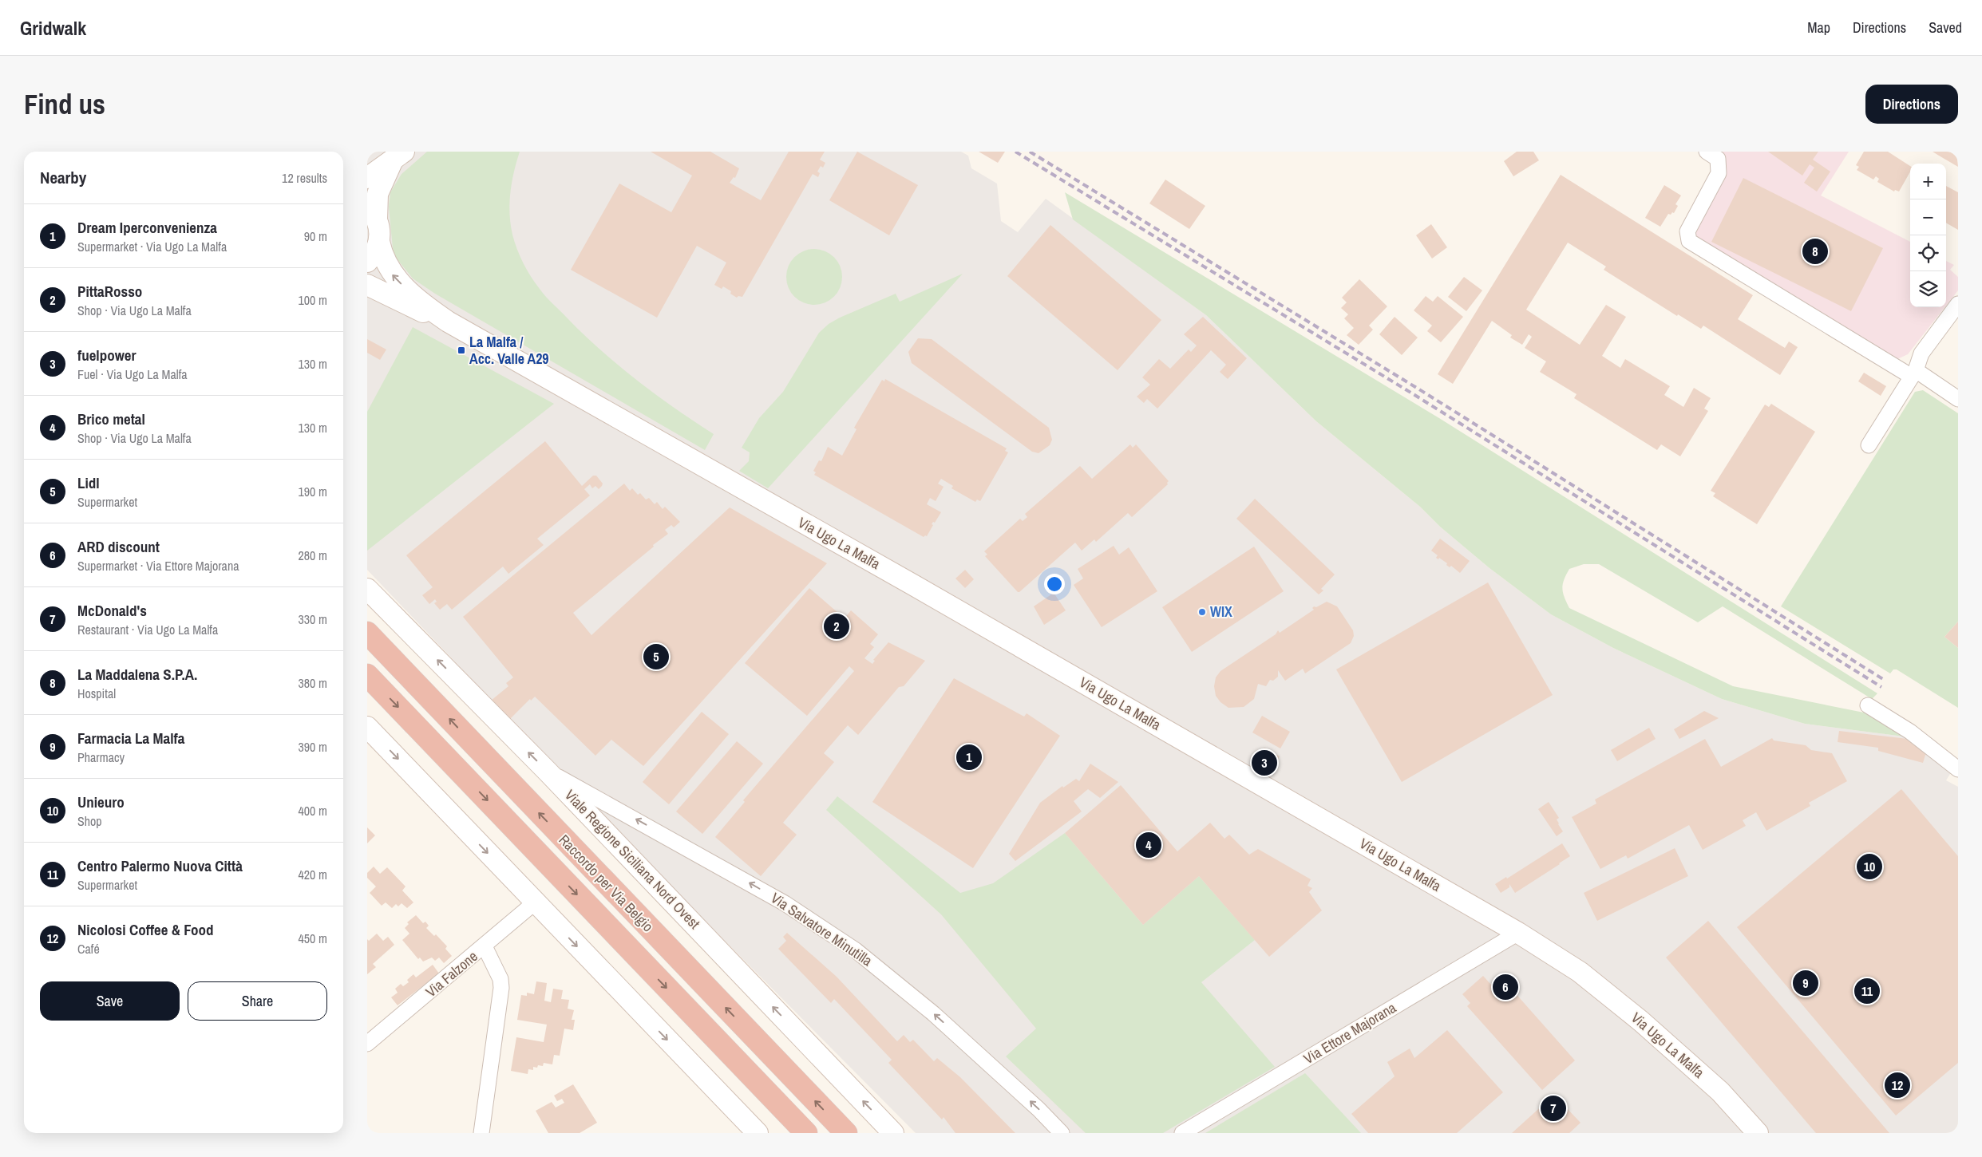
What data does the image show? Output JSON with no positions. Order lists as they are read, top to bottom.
{
  "streets": {
    "highway": ["Raccordo per Via Belgio"],
    "street": [
      "Via Ugo La Malfa",
      "Viale Regione Siciliana Nord Ovest",
      "Via Salvatore Minutilla",
      "Via Falzone",
      "Via Ettore Majorana"
    ]
  },
  "crossings": [
    ["Via Ugo La Malfa", "Via Ettore Majorana"],
    ["Viale Regione Siciliana Nord Ovest", "Via Salvatore Minutilla"]
  ],
  "one_way": ["Via Salvatore Minutilla"],
  "places": {
    "transit": ["La Malfa / Acc. Valle A29"],
    "other": ["WIX"]
  },
  "page": {
    "header": "Gridwalk",
    "nav": ["Map", "Directions", "Saved"],
    "buttons": [
      "Directions",
      ["Save", "Share"]
    ],
    "title": "Find us",
    "heading": ["Nearby", "12 results"],
    "map_buttons": ["+", "−"],
    "list": [
      {
        "mark": "1",
        "name": "Dream Iperconvenienza",
        "note": "Supermarket · Via Ugo La Malfa",
        "value": "90 m"
      },
      {
        "mark": "2",
        "name": "PittaRosso",
        "note": "Shop · Via Ugo La Malfa",
        "value": "100 m"
      },
      {
        "mark": "3",
        "name": "fuelpower",
        "note": "Fuel · Via Ugo La Malfa",
        "value": "130 m"
      },
      {
        "mark": "4",
        "name": "Brico metal",
        "note": "Shop · Via Ugo La Malfa",
        "value": "130 m"
      },
      {
        "mark": "5",
        "name": "Lidl",
        "note": "Supermarket",
        "value": "190 m"
      },
      {
        "mark": "6",
        "name": "ARD discount",
        "note": "Supermarket · Via Ettore Majorana",
        "value": "280 m"
      },
      {
        "mark": "7",
        "name": "McDonald's",
        "note": "Restaurant · Via Ugo La Malfa",
        "value": "330 m"
      },
      {
        "mark": "8",
        "name": "La Maddalena S.P.A.",
        "note": "Hospital",
        "value": "380 m"
      },
      {
        "mark": "9",
        "name": "Farmacia La Malfa",
        "note": "Pharmacy",
        "value": "390 m"
      },
      {
        "mark": "10",
        "name": "Unieuro",
        "note": "Shop",
        "value": "400 m"
      },
      {
        "mark": "11",
        "name": "Centro Palermo Nuova Città",
        "note": "Supermarket",
        "value": "420 m"
      },
      {
        "mark": "12",
        "name": "Nicolosi Coffee & Food",
        "note": "Café",
        "value": "450 m"
      }
    ],
    "pins": [
      "8",
      "2",
      "5",
      "1",
      "3",
      "4",
      "10",
      "9",
      "6",
      "11",
      "12",
      "7"
    ]
  }
}
